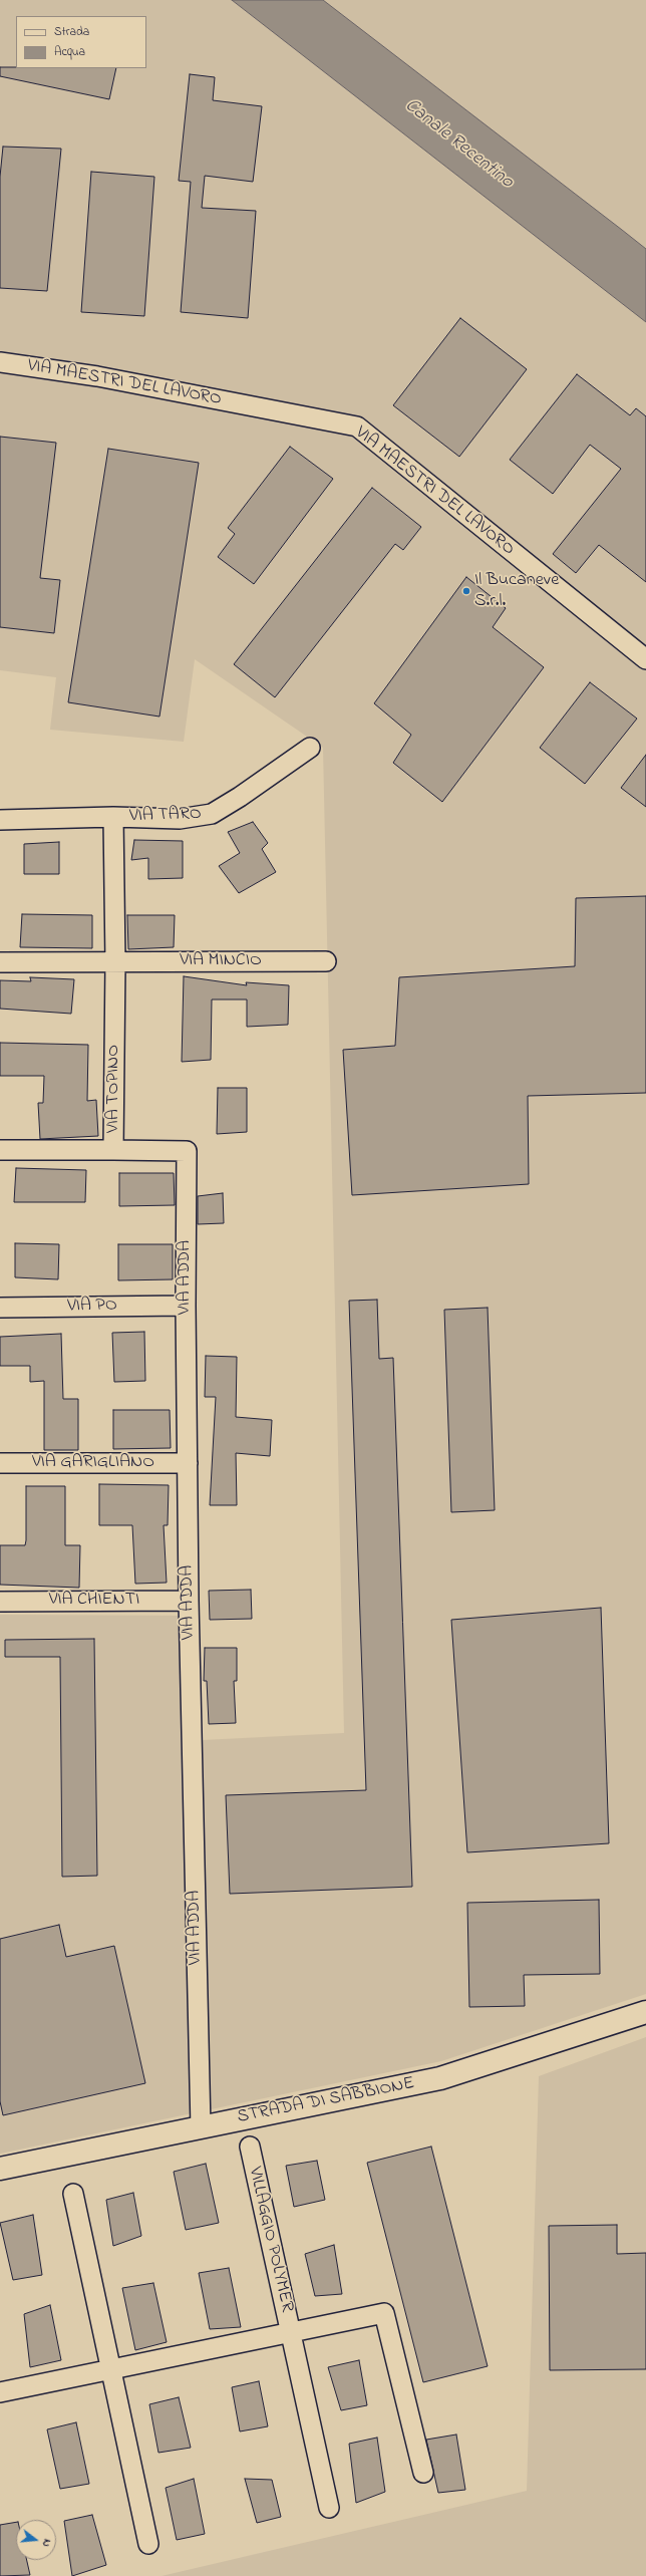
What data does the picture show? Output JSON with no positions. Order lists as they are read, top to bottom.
{
  "streets": {
    "main road": ["STRADA DI SABBIONE"],
    "street": [
      "VIA MAESTRI DEL LAVORO",
      "VIA TARO",
      "VIA MINCIO",
      "VIA TOPINO",
      "VIA ADDA",
      "VIA PO",
      "VIA GARIGLIANO",
      "VIA CHIENTI",
      "VILLAGGIO POLYMER"
    ]
  },
  "crossings": [
    ["VIA MINCIO", "VIA TOPINO"],
    ["VIA TOPINO", "VIA ADDA"],
    ["VIA ADDA", "VIA PO"],
    ["VIA ADDA", "VIA GARIGLIANO"],
    ["VIA ADDA", "VIA CHIENTI"],
    ["VIA ADDA", "STRADA DI SABBIONE"]
  ],
  "water": ["Canale Recentino"],
  "places": ["Il Bucaneve S.r.l."],
  "legend": ["Strada", "Acqua"],
  "north": "right"
}
